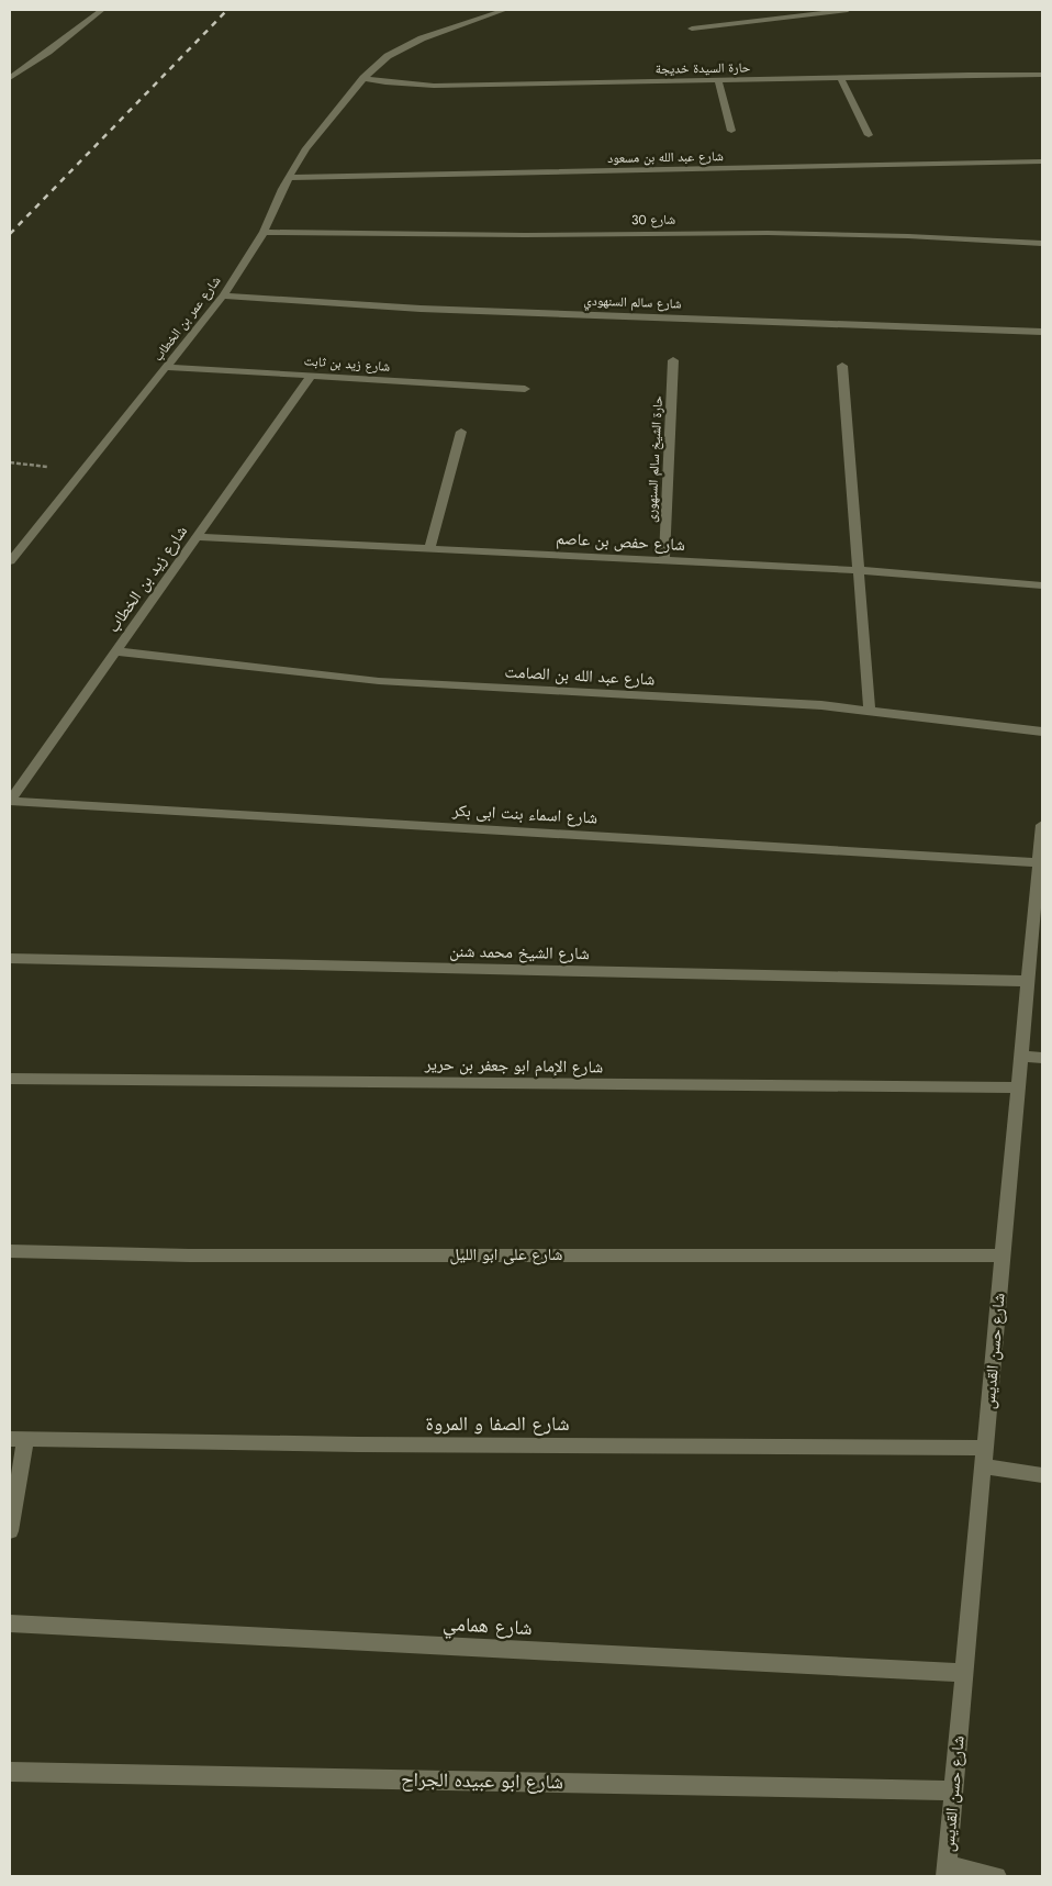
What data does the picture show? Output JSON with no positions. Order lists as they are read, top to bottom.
{
  "streets": {
    "street": [
      "حارة السيدة خديجة",
      "شارع عبد الله بن مسعود",
      "شارع 30",
      "شارع سالم السنهودي",
      "شارع عمر بن الخطاب",
      "شارع زيد بن ثابت",
      "حارة الشيخ سالم السنهورى",
      "شارع حفص بن عاصم",
      "شارع زيد بن الخطاب",
      "شارع عبد الله بن الصامت",
      "شارع اسماء بنت ابى بكر",
      "شارع الشيخ محمد شنن",
      "شارع الإمام ابو جعفر بن حرير",
      "شارع على ابو الليل",
      "شارع حسن القديس",
      "شارع الصفا و المروة",
      "شارع همامي",
      "شارع ابو عبيده الجراح"
    ]
  },
  "crossings": [
    ["حارة السيدة خديجة", "شارع عمر بن الخطاب"],
    ["شارع عبد الله بن مسعود", "شارع عمر بن الخطاب"],
    ["شارع 30", "شارع عمر بن الخطاب"],
    ["شارع سالم السنهودي", "شارع عمر بن الخطاب"],
    ["شارع عمر بن الخطاب", "شارع زيد بن ثابت"],
    ["شارع زيد بن ثابت", "شارع زيد بن الخطاب"],
    ["حارة الشيخ سالم السنهورى", "شارع حفص بن عاصم"],
    ["شارع حفص بن عاصم", "شارع زيد بن الخطاب"],
    ["شارع زيد بن الخطاب", "شارع عبد الله بن الصامت"],
    ["شارع زيد بن الخطاب", "شارع اسماء بنت ابى بكر"],
    ["شارع اسماء بنت ابى بكر", "شارع حسن القديس"],
    ["شارع الشيخ محمد شنن", "شارع حسن القديس"],
    ["شارع الإمام ابو جعفر بن حرير", "شارع حسن القديس"],
    ["شارع على ابو الليل", "شارع حسن القديس"],
    ["شارع حسن القديس", "شارع الصفا و المروة"],
    ["شارع حسن القديس", "شارع همامي"],
    ["شارع حسن القديس", "شارع ابو عبيده الجراح"]
  ]
}
